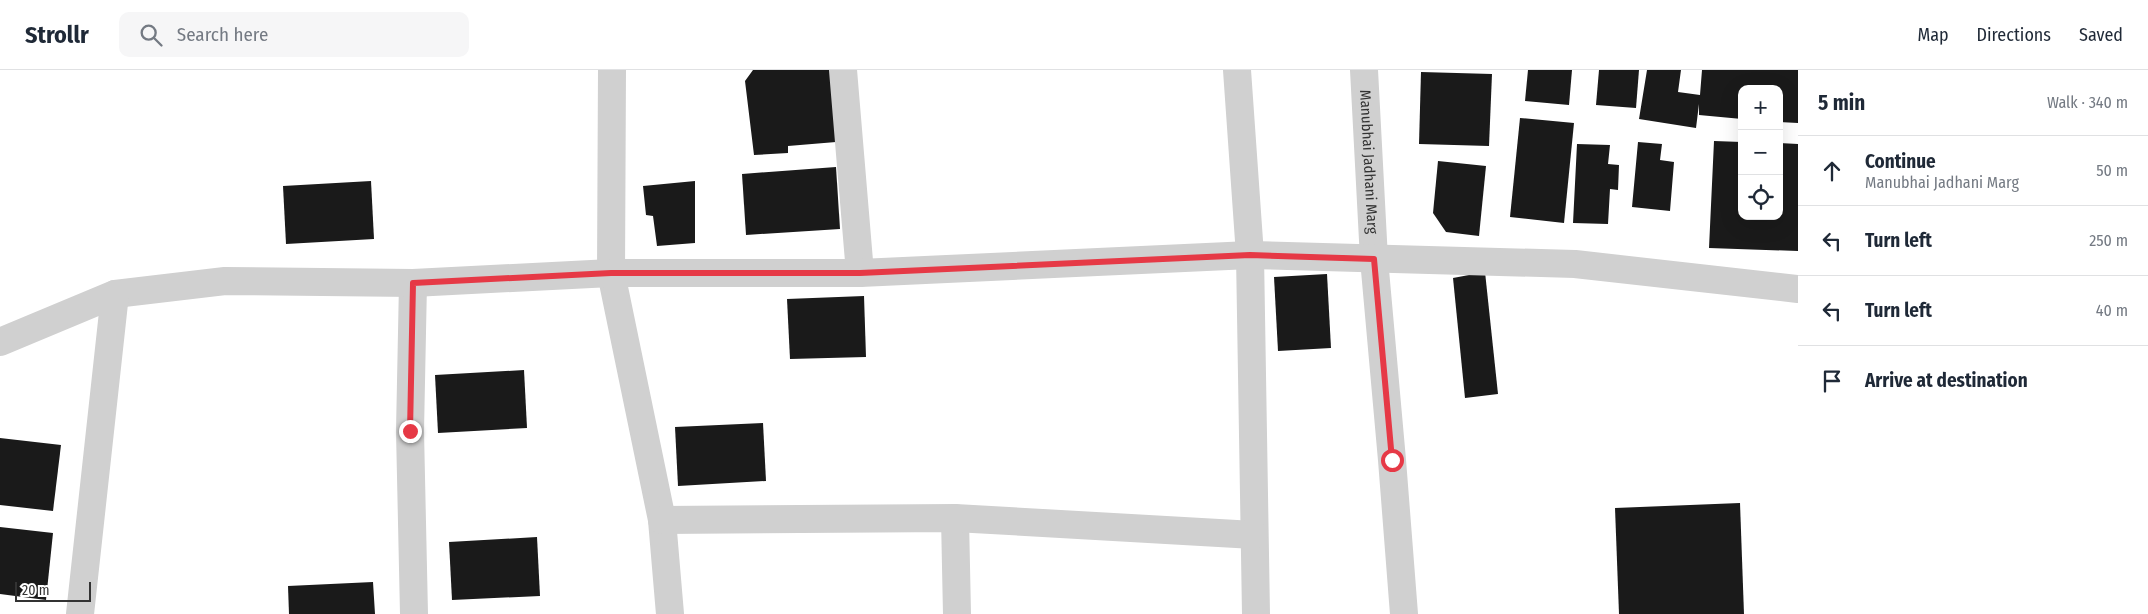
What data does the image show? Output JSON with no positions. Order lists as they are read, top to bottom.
{
  "streets": {
    "street": ["Manubhai Jadhani Marg"]
  },
  "scale_bar": "20 m",
  "page": {
    "header": "Strollr",
    "search": "Search here",
    "nav": ["Map", "Directions", "Saved"],
    "heading": ["5 min", "Walk · 340 m"],
    "map_buttons": ["+", "−"],
    "list": [
      ["Continue", "Manubhai Jadhani Marg", "50 m"],
      ["Turn left", "250 m"],
      ["Turn left", "40 m"],
      "Arrive at destination"
    ],
    "scale": "20 m"
  }
}
